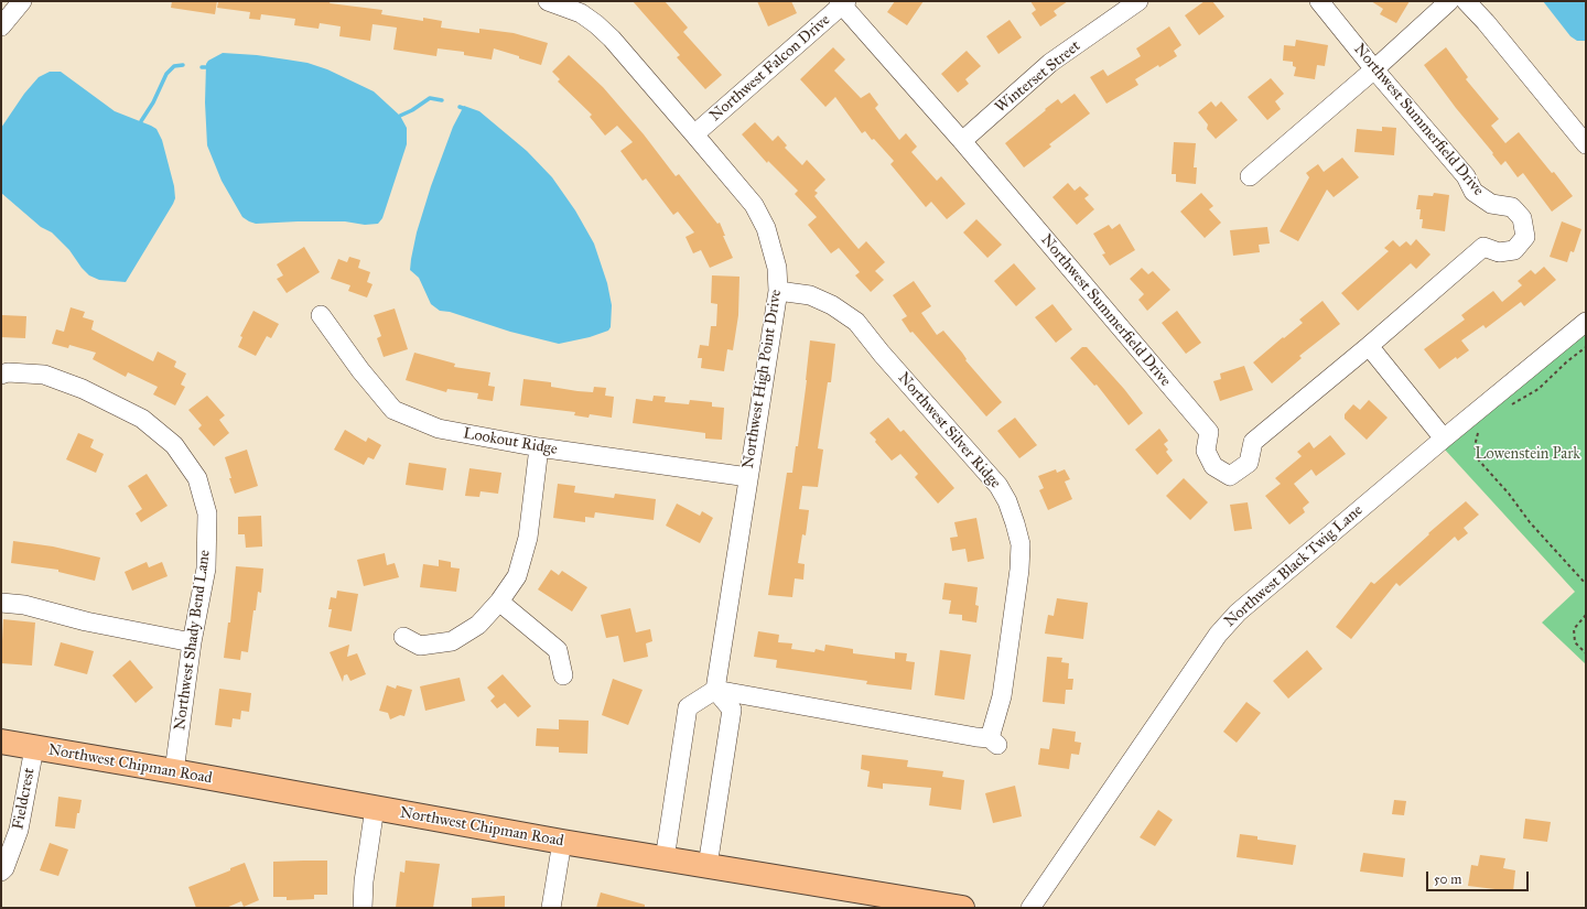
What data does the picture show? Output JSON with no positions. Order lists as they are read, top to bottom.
{
  "streets": {
    "main road": ["Northwest Chipman Road"],
    "street": [
      "Northwest Falcon Drive",
      "Winterset Street",
      "Northwest Summerfield Drive",
      "Northwest High Point Drive",
      "Northwest Silver Ridge",
      "Lookout Ridge",
      "Northwest Black Twig Lane",
      "Northwest Shady Bend Lane",
      "Fieldcrest"
    ]
  },
  "crossings": [
    ["Northwest Falcon Drive", "Northwest Summerfield Drive"],
    ["Northwest Falcon Drive", "Northwest High Point Drive"],
    ["Winterset Street", "Northwest Summerfield Drive"],
    ["Northwest High Point Drive", "Northwest Silver Ridge"],
    ["Northwest High Point Drive", "Lookout Ridge"],
    ["Northwest Shady Bend Lane", "Northwest Chipman Road"],
    ["Northwest Chipman Road", "Fieldcrest"]
  ],
  "parks": ["Lowenstein Park"],
  "scale_bar": "50 m"
}
